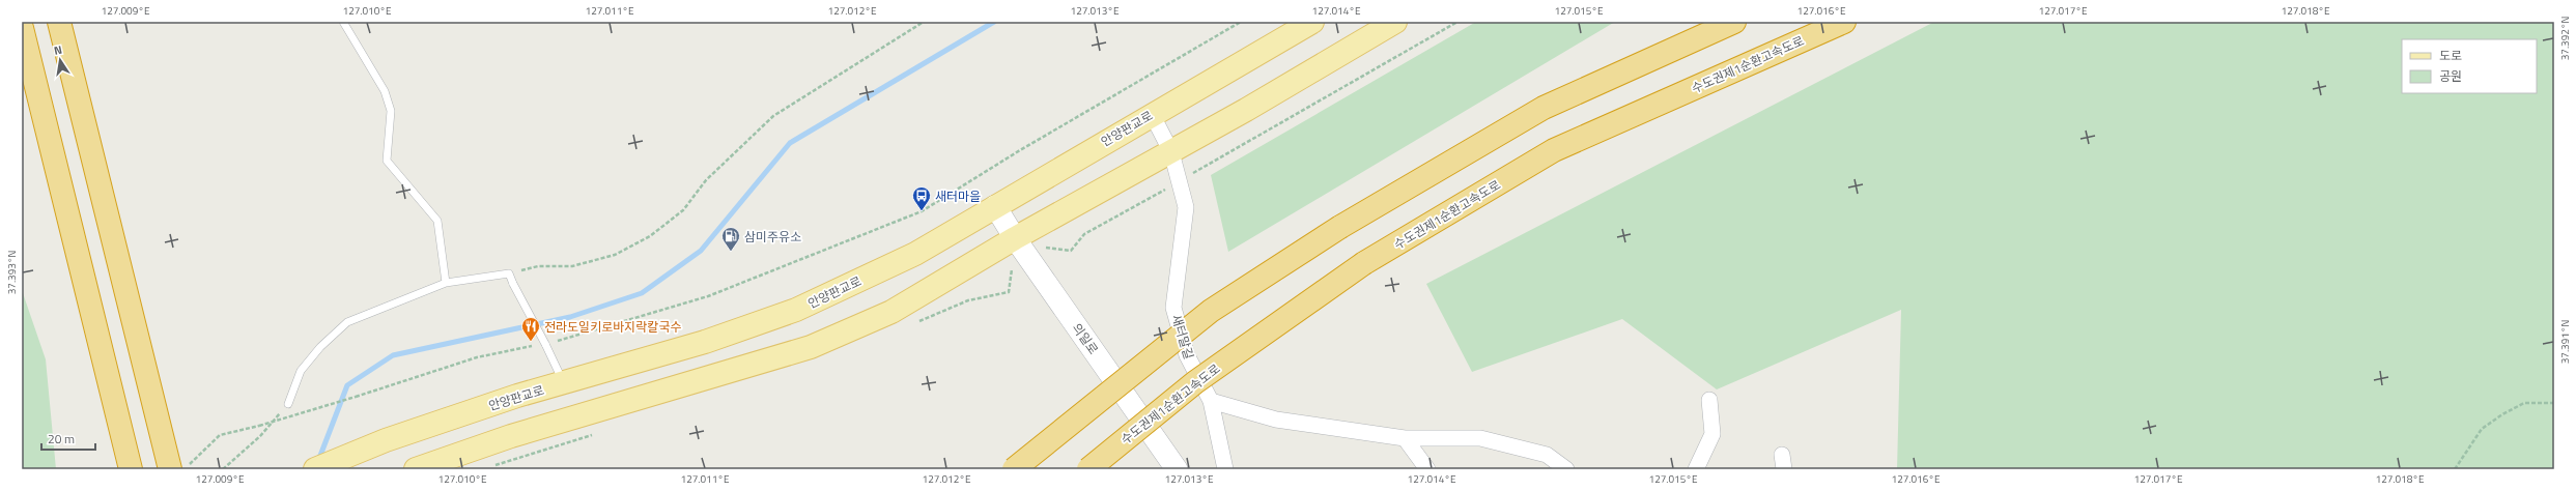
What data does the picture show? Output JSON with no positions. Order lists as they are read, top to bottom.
{
  "streets": {
    "highway": ["수도권제1순환고속도로"],
    "main road": ["안양판교로", "의일로"],
    "street": ["새터말길"]
  },
  "crossings": [
    ["안양판교로", "새터말길"],
    ["안양판교로", "의일로"]
  ],
  "places": {
    "bus stop": ["새터마을"],
    "fuel station": ["삼미주유소"],
    "restaurant": ["전라도일키로바지락칼국수"]
  },
  "legend": ["도로", "공원"],
  "scale_bar": "20 m",
  "north": "top",
  "coordinates": [
    "127.009°E",
    "127.010°E",
    "127.011°E",
    "127.012°E",
    "127.013°E",
    "127.014°E",
    "127.015°E",
    "127.016°E",
    "127.017°E",
    "127.018°E",
    "37.392°N",
    "37.393°N",
    "37.391°N"
  ]
}
